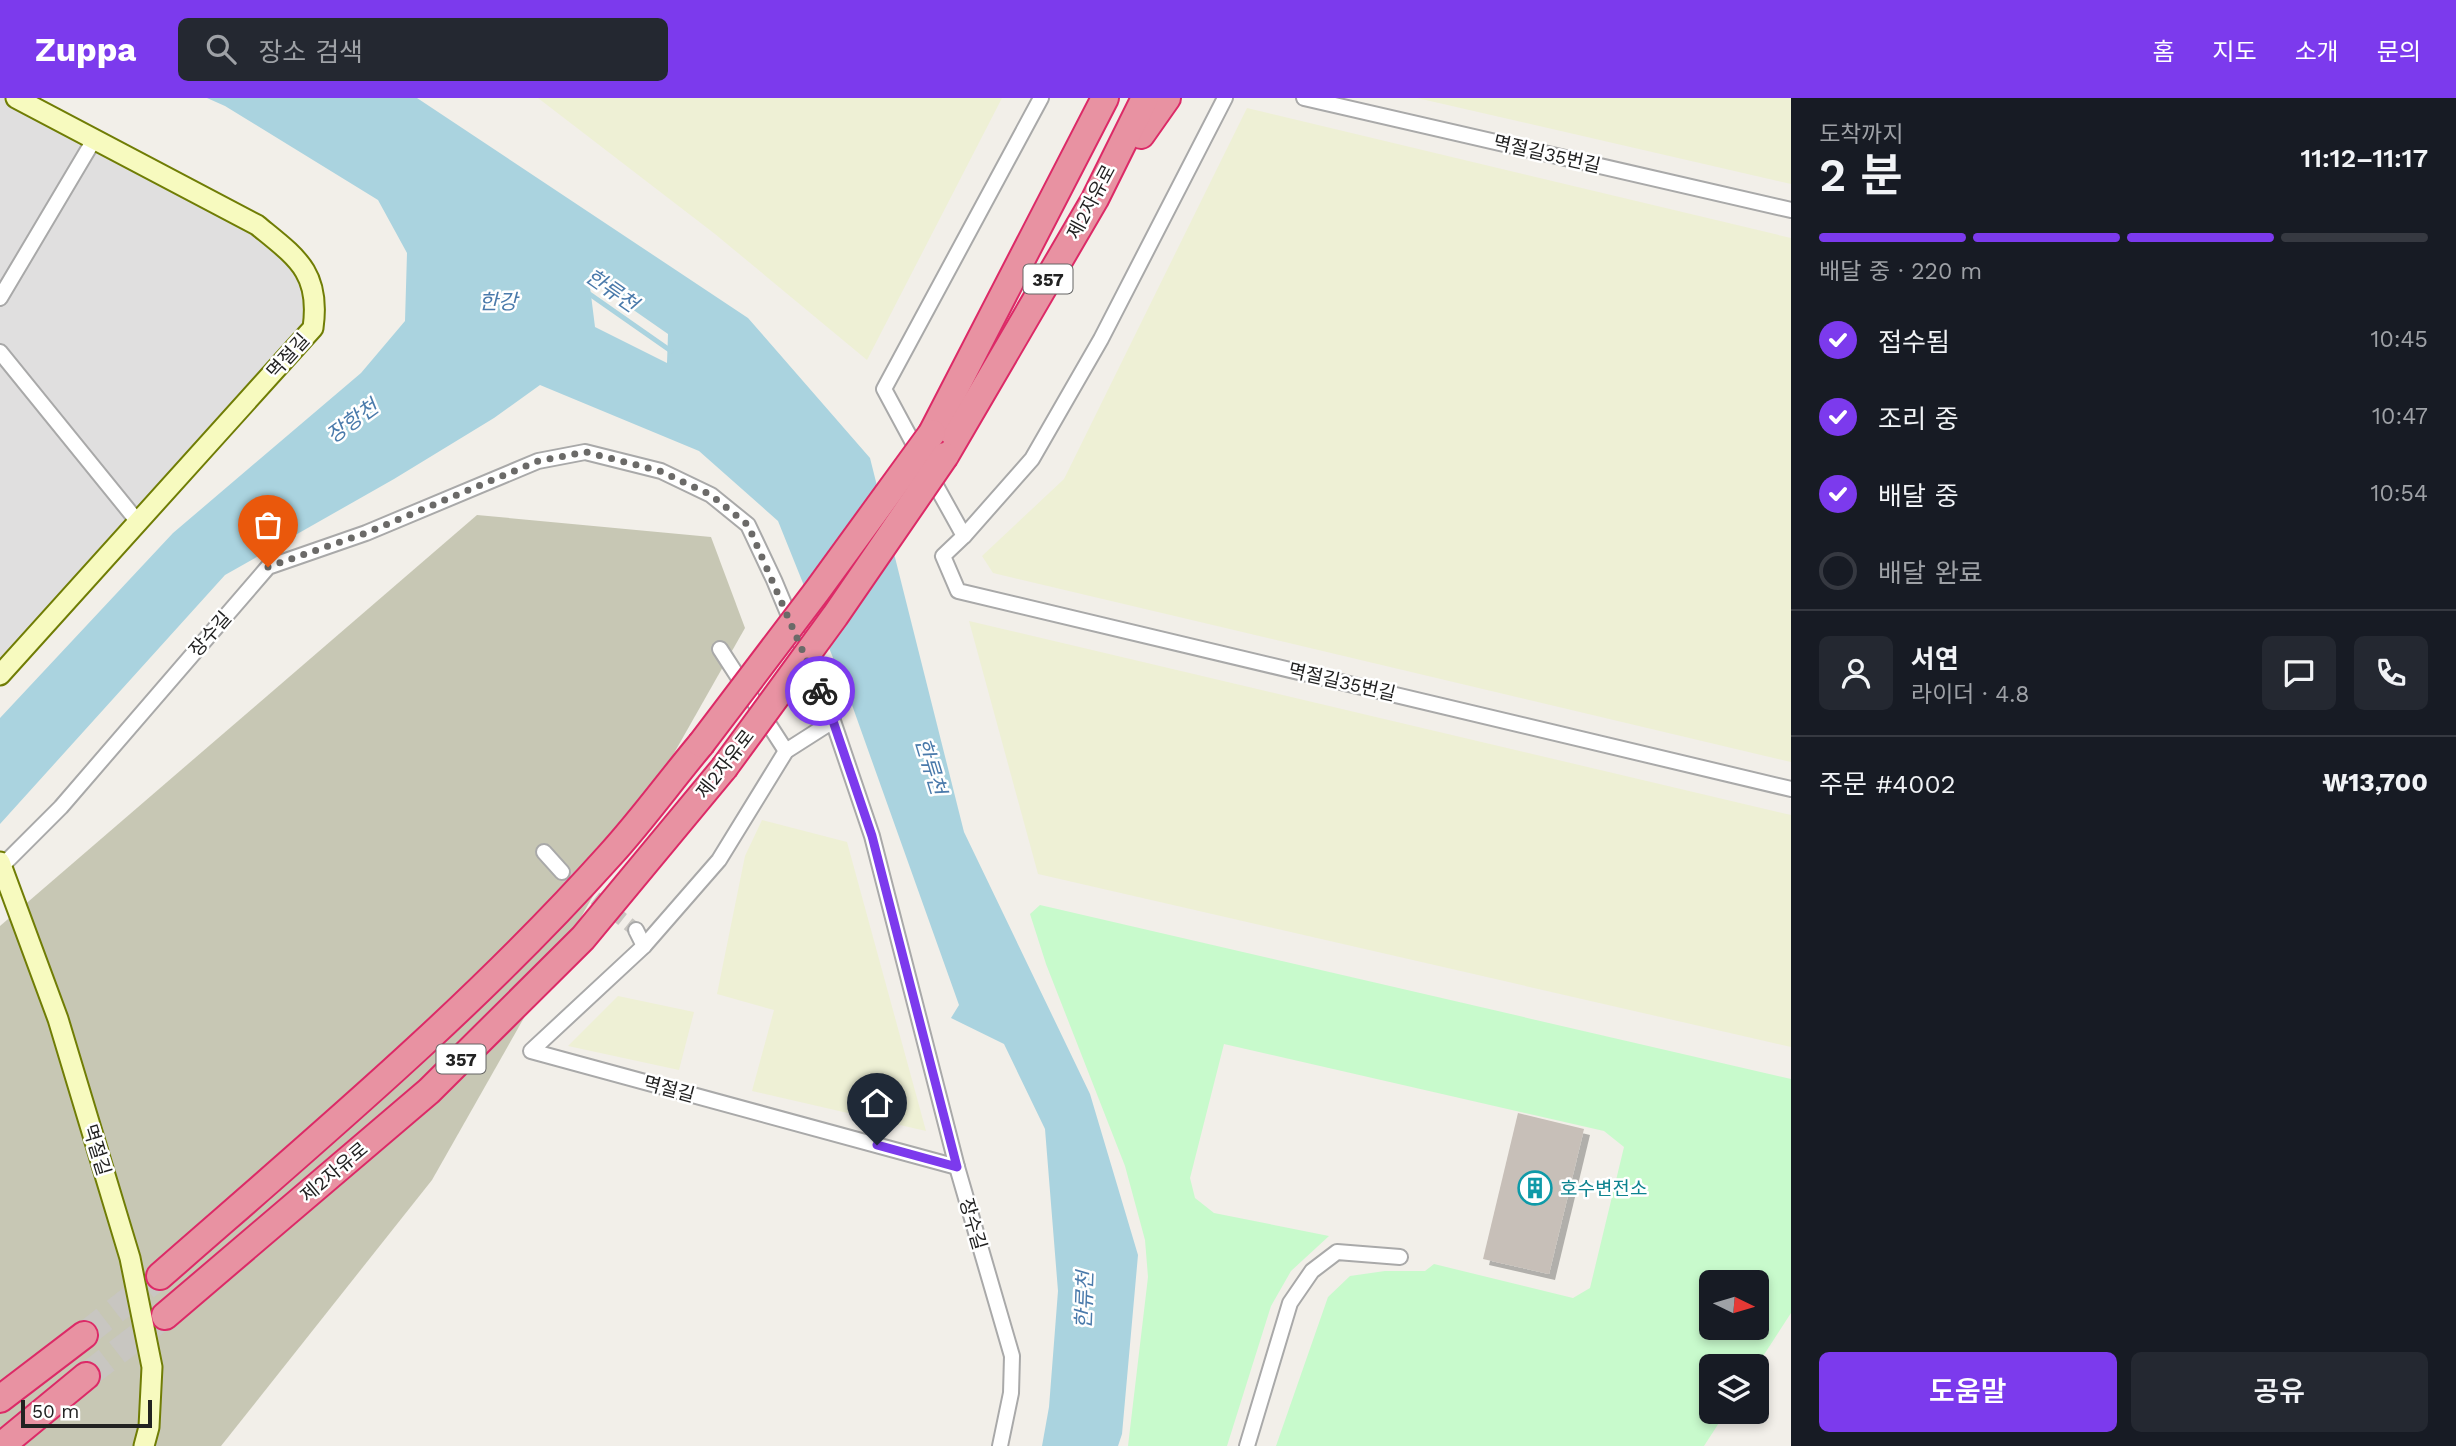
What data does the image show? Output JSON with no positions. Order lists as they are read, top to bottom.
{
  "streets": {
    "highway": ["제2자유로", "357"],
    "street": ["멱절길35번길", "멱절길", "장수길"]
  },
  "crossings": [
    ["멱절길", "장수길"]
  ],
  "water": ["한류천", "한강", "장항천"],
  "places": {
    "building": ["호수변전소"]
  },
  "scale_bar": "50 m",
  "north": "right",
  "page": {
    "header": "Zuppa",
    "search": "장소 검색",
    "nav": [
      "홈",
      "지도",
      "소개",
      "문의"
    ],
    "heading": ["2 분", "도착까지", "11:12–11:17"],
    "panel": [
      "서연",
      "라이더 · 4.8",
      "주문 #4002",
      "₩13,700"
    ],
    "bar": "배달 중 · 220 m",
    "list": [
      ["접수됨", "10:45"],
      ["조리 중", "10:47"],
      ["배달 중", "10:54"],
      "배달 완료"
    ],
    "buttons": ["도움말", "공유"],
    "scale": "50 m"
  }
}
